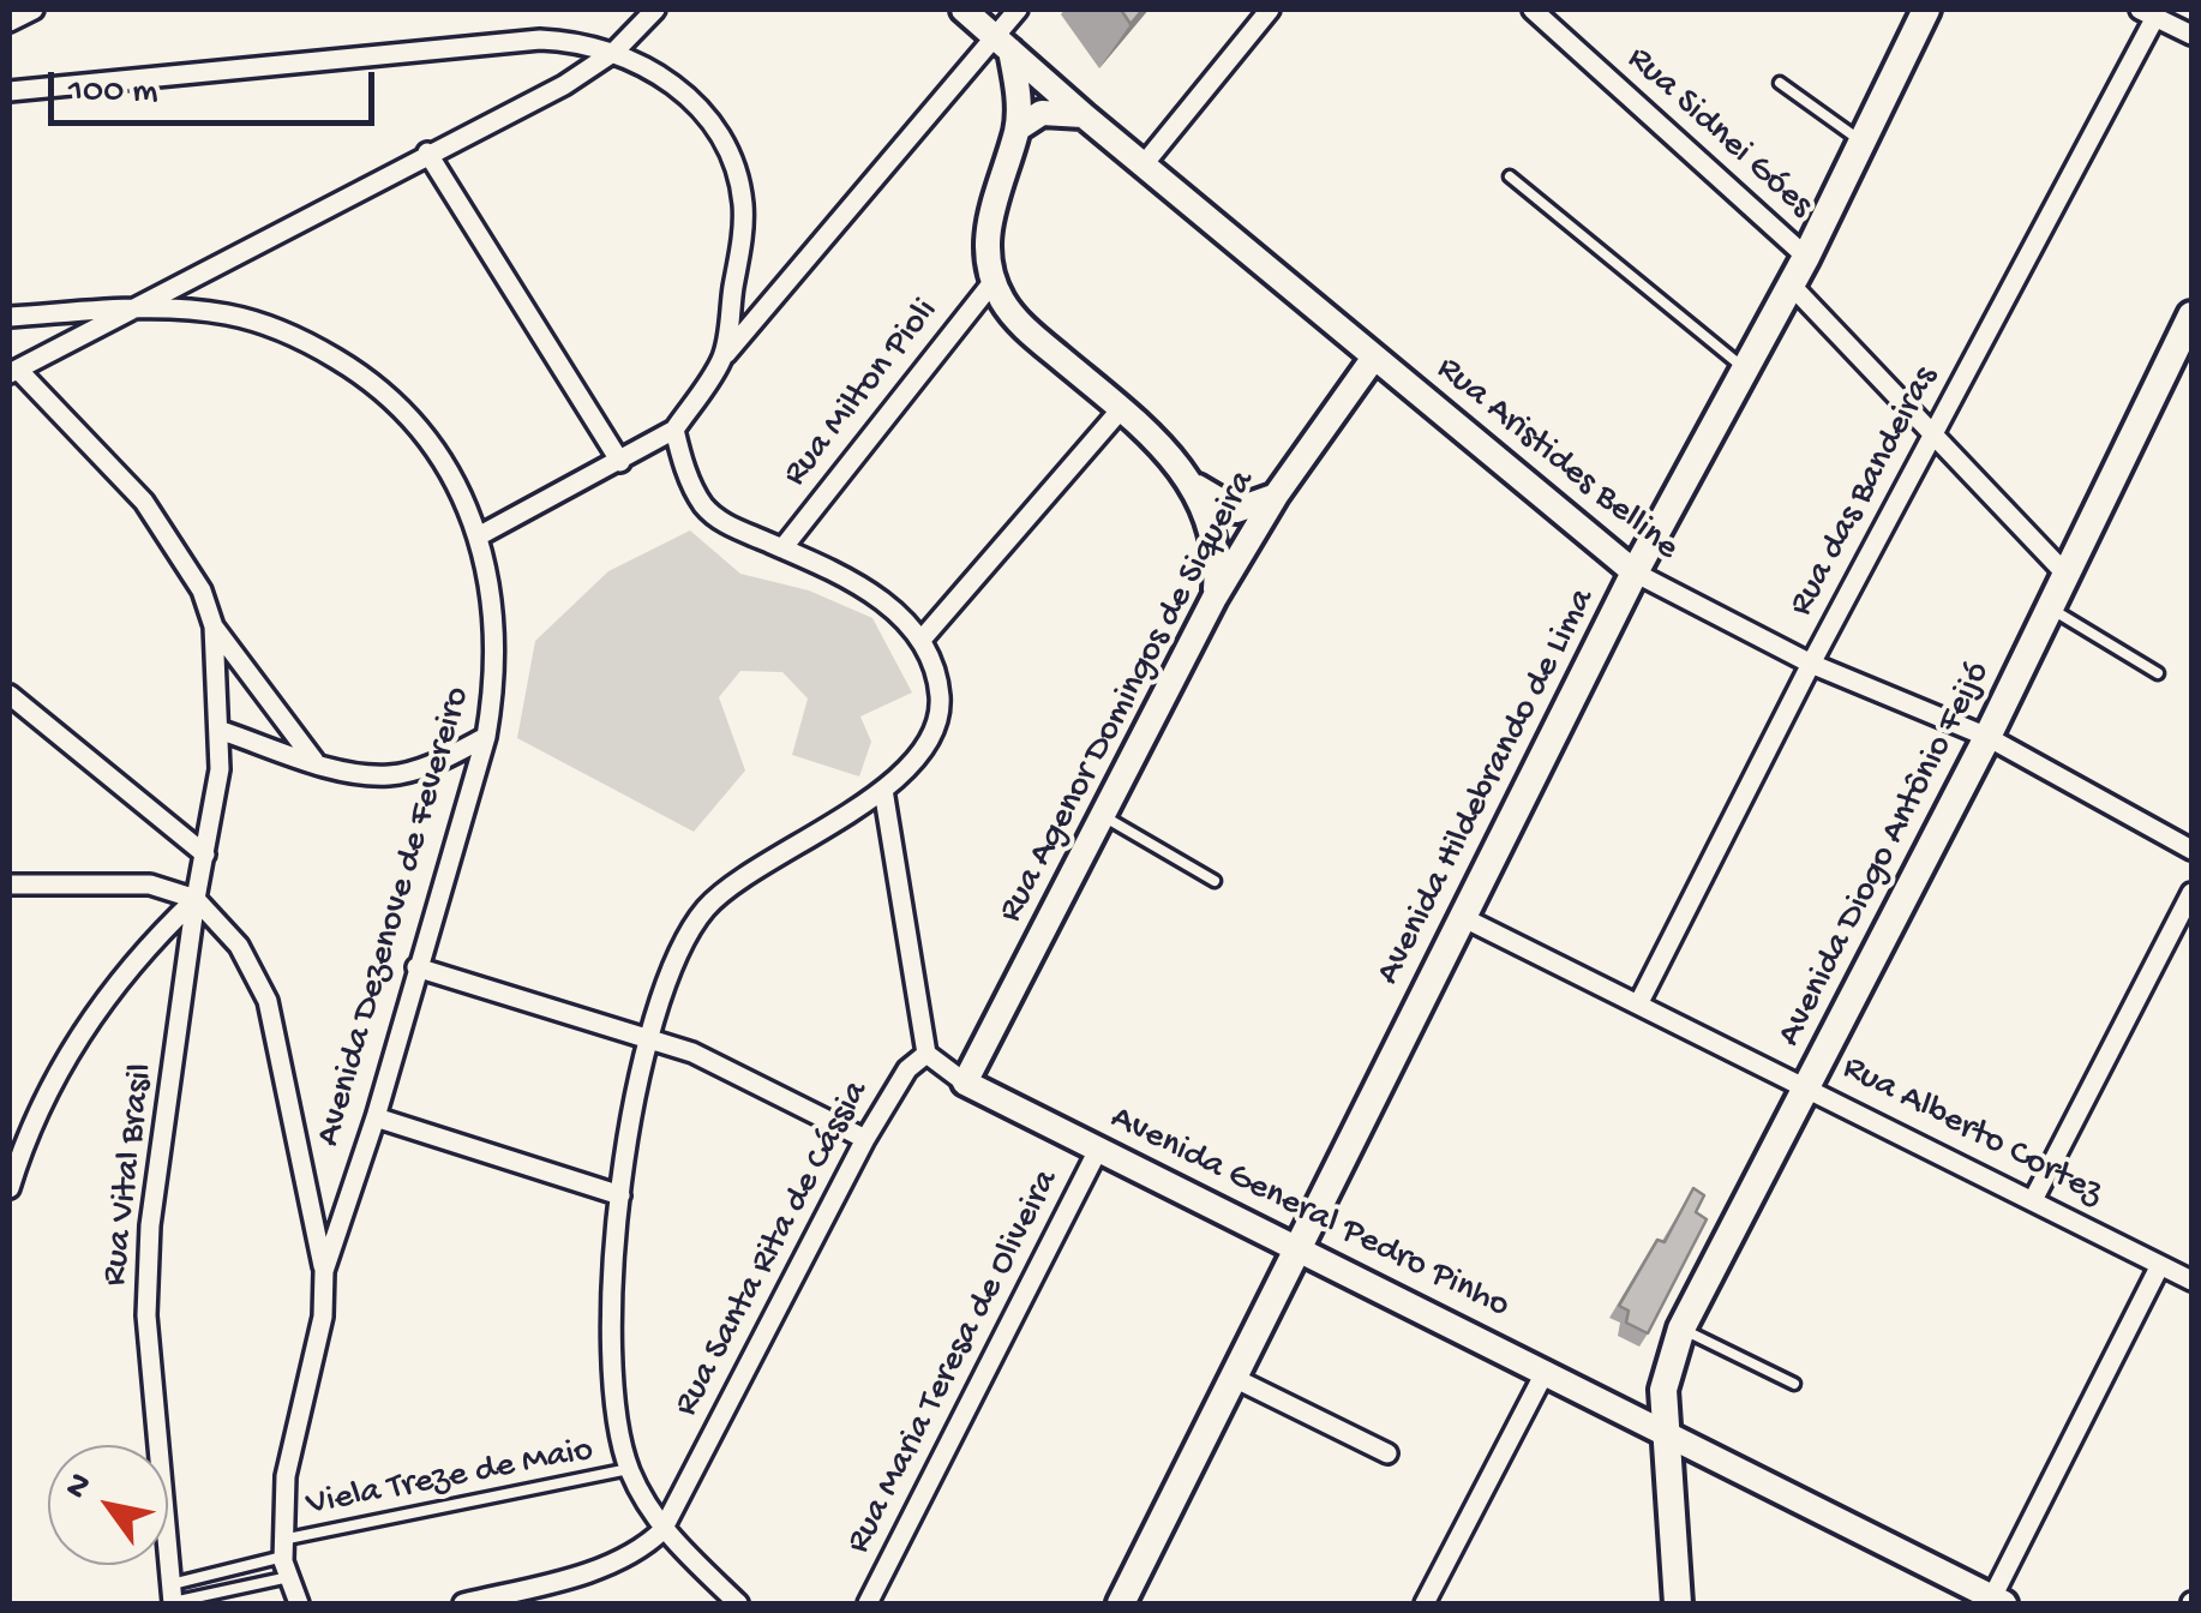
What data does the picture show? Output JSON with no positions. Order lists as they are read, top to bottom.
{
  "streets": {
    "main road": ["Avenida Hildebrando de Lima", "Avenida Diogo Antônio Feijó"],
    "street": [
      "Rua Sidnei Góes",
      "Rua Milton Pioli",
      "Rua Aristides Belline",
      "Rua das Bandeiras",
      "Rua Agenor Domingos de Siqueira",
      "Avenida Dezenove de Fevereiro",
      "Rua Alberto Cortez",
      "Rua Vital Brasil",
      "Avenida General Pedro Pinho",
      "Rua Santa Rita de Cássia",
      "Rua Maria Teresa de Oliveira"
    ],
    "lane": ["Viela Treze de Maio"]
  },
  "crossings": [
    ["Rua Sidnei Góes", "Avenida Hildebrando de Lima"],
    ["Rua Aristides Belline", "Rua das Bandeiras"],
    ["Rua Aristides Belline", "Rua Agenor Domingos de Siqueira"],
    ["Rua Aristides Belline", "Avenida Hildebrando de Lima"],
    ["Rua Aristides Belline", "Avenida Diogo Antônio Feijó"],
    ["Rua das Bandeiras", "Rua Alberto Cortez"],
    ["Rua Agenor Domingos de Siqueira", "Avenida General Pedro Pinho"],
    ["Avenida Hildebrando de Lima", "Rua Alberto Cortez"],
    ["Avenida Hildebrando de Lima", "Avenida General Pedro Pinho"],
    ["Avenida Diogo Antônio Feijó", "Rua Alberto Cortez"],
    ["Avenida Diogo Antônio Feijó", "Avenida General Pedro Pinho"],
    ["Avenida Dezenove de Fevereiro", "Viela Treze de Maio"],
    ["Avenida General Pedro Pinho", "Rua Santa Rita de Cássia"],
    ["Avenida General Pedro Pinho", "Rua Maria Teresa de Oliveira"]
  ],
  "scale_bar": "100 m",
  "north": "top left"
}
